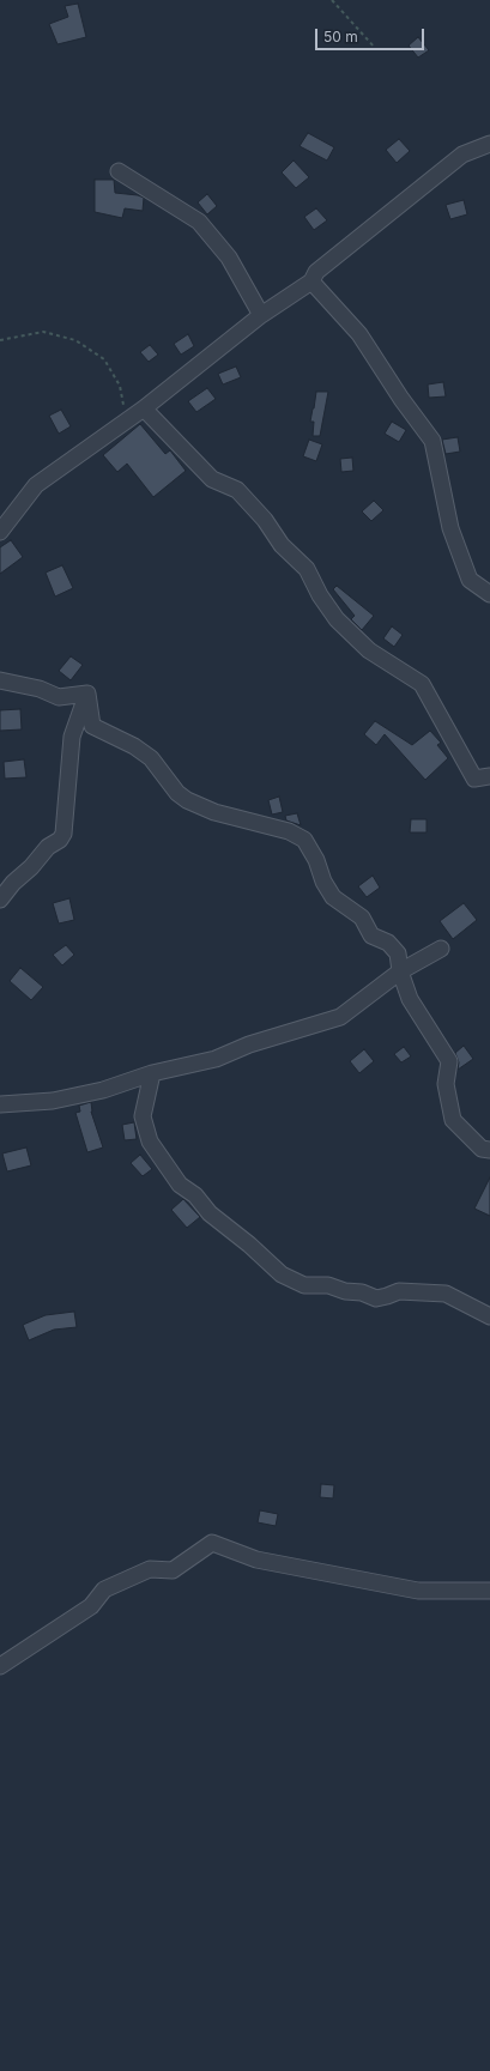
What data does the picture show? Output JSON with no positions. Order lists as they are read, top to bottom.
{
  "scale_bar": "50 m"
}
